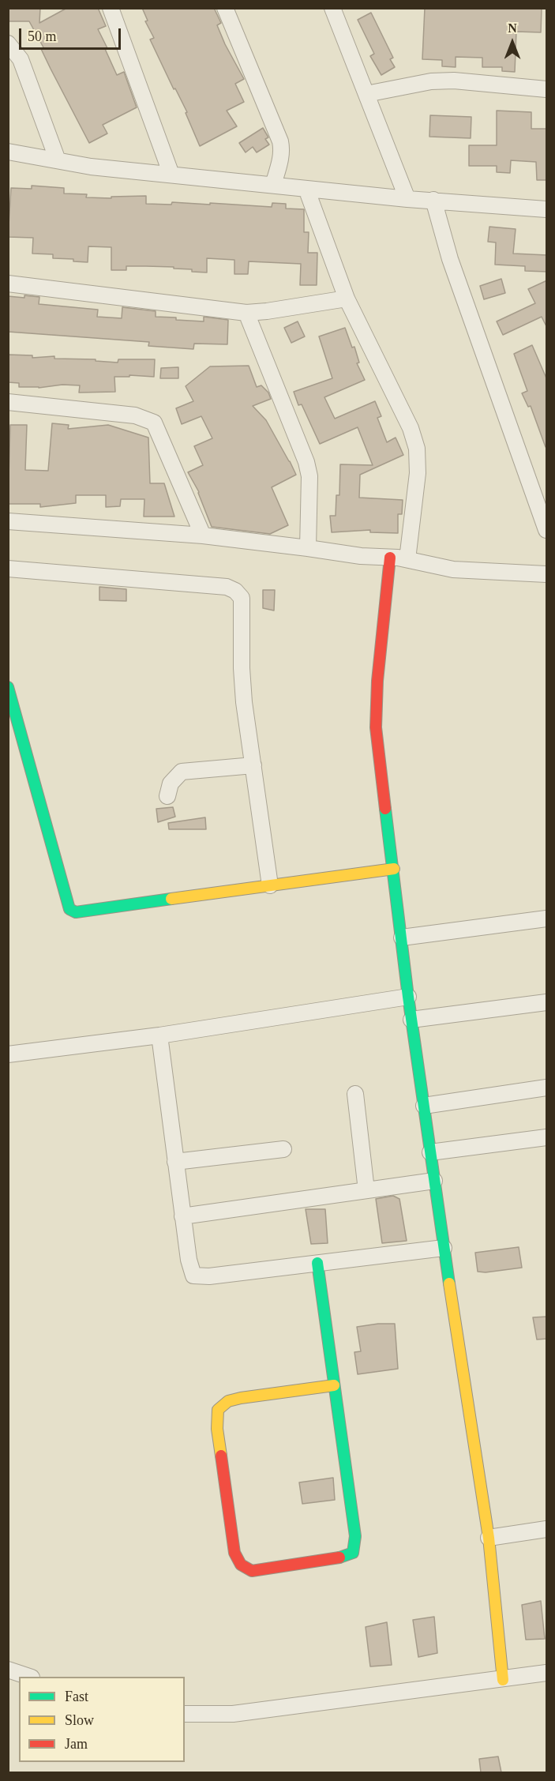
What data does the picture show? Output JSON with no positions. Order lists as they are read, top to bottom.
{
  "legend": ["Fast", "Slow", "Jam"],
  "scale_bar": "50 m",
  "north": "top"
}
